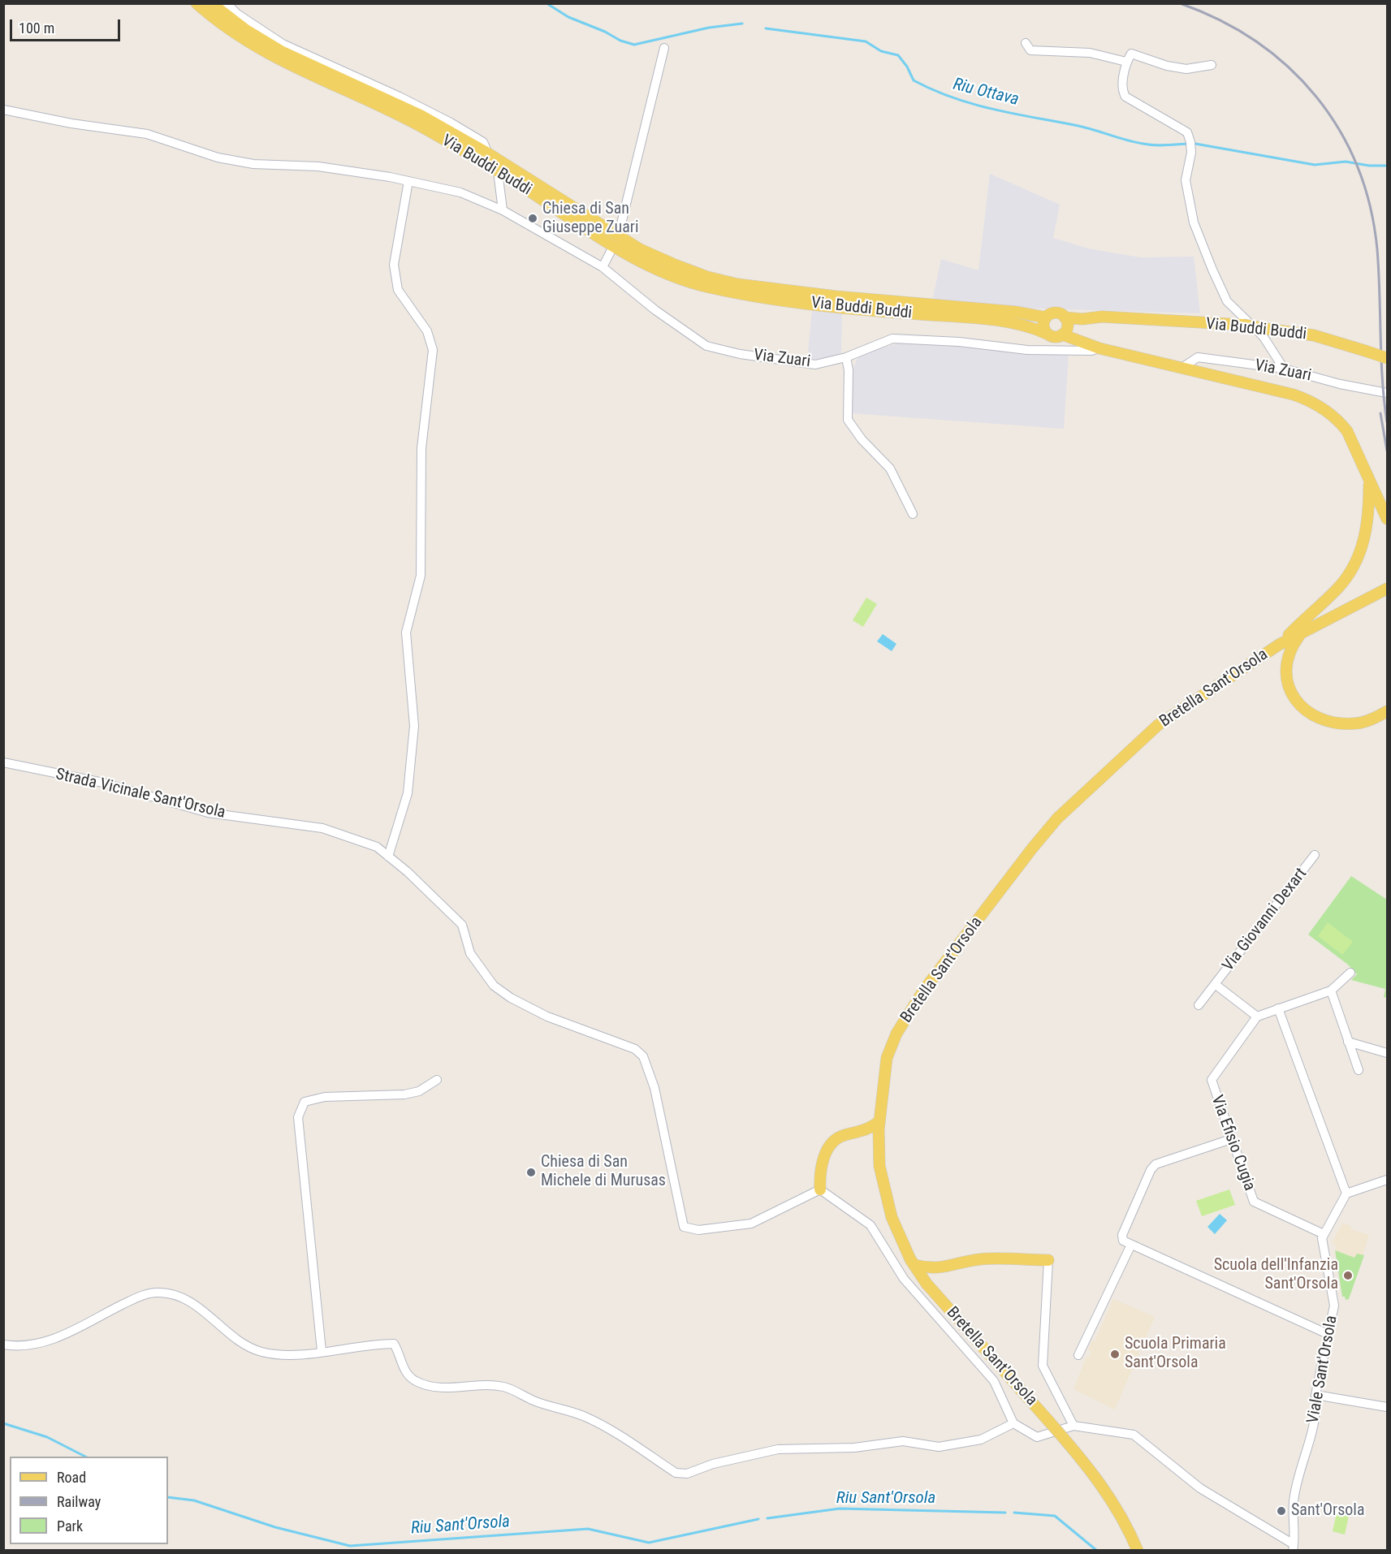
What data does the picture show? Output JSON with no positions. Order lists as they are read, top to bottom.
{
  "streets": {
    "main road": ["Via Buddi Buddi", "Bretella Sant'Orsola"],
    "street": [
      "Via Zuari",
      "Strada Vicinale Sant'Orsola",
      "Via Giovanni Dexart",
      "Via Efisio Cugia",
      "Viale Sant'Orsola"
    ]
  },
  "crossings": [
    ["Via Giovanni Dexart", "Via Efisio Cugia"],
    ["Via Efisio Cugia", "Viale Sant'Orsola"]
  ],
  "water": ["Riu Ottava", "Riu Sant'Orsola"],
  "places": [
    "Chiesa di San Giuseppe Zuari",
    "Chiesa di San Michele di Murusas",
    "Scuola dell'Infanzia Sant'Orsola",
    "Scuola Primaria Sant'Orsola",
    "Sant'Orsola"
  ],
  "legend": ["Road", "Railway", "Park"],
  "scale_bar": "100 m"
}
